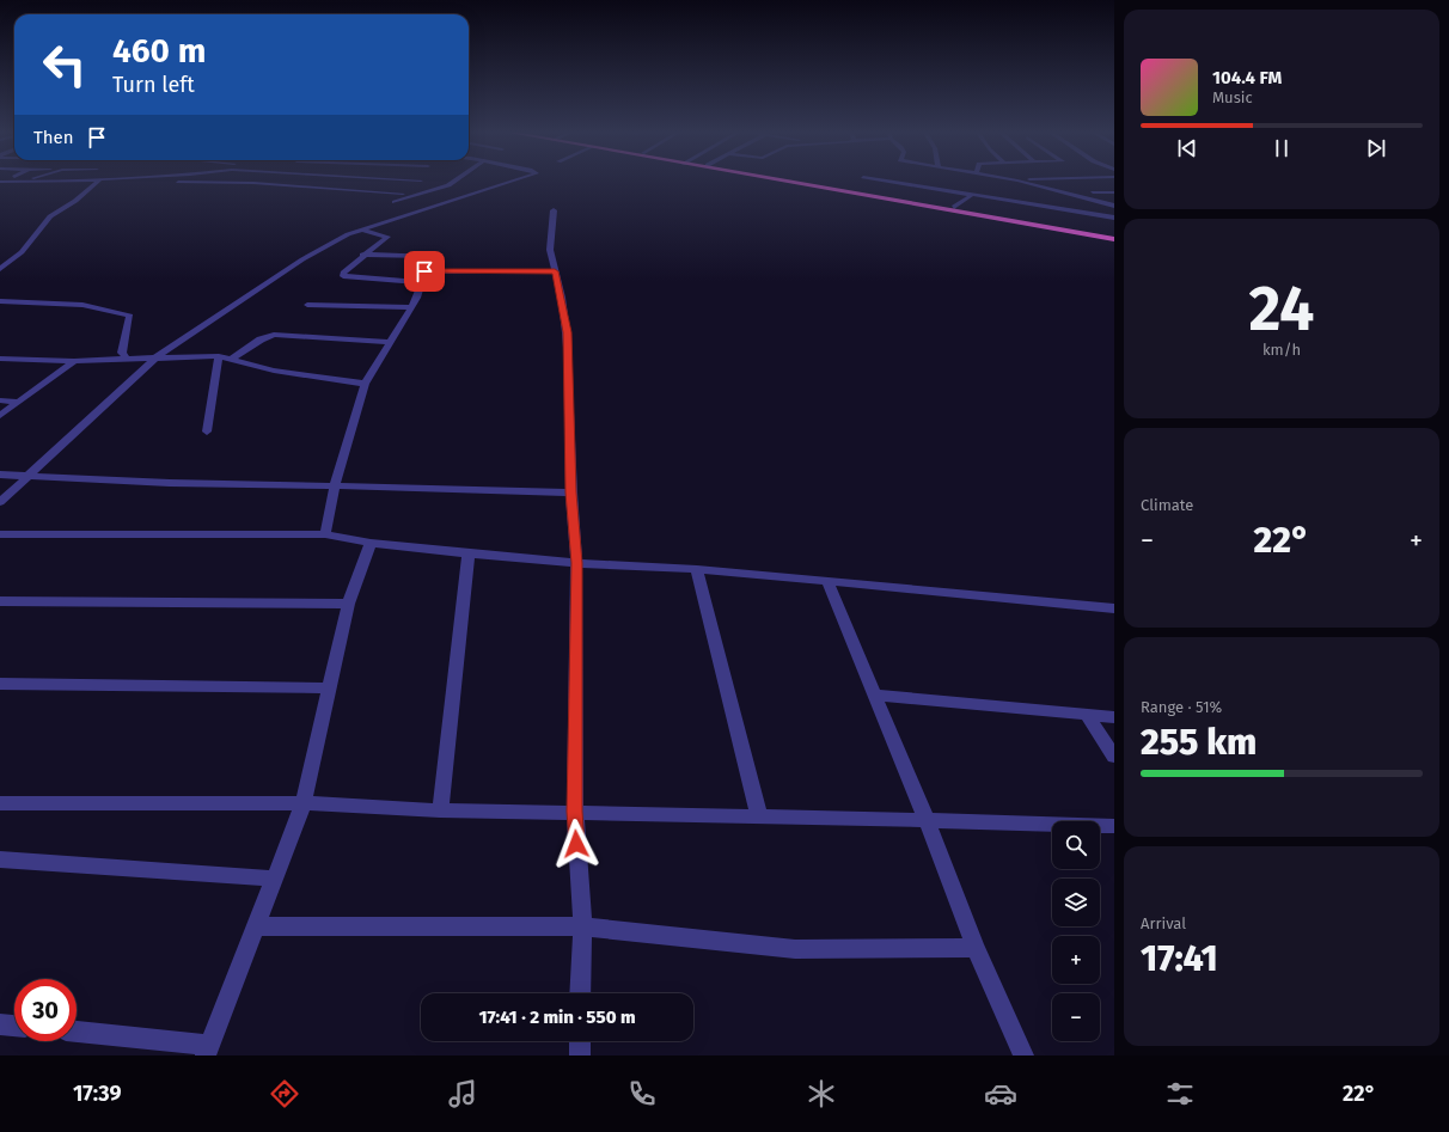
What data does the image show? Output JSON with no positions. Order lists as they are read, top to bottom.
{
  "page": {
    "turn": ["460 m", "Turn left"],
    "song": ["104.4 FM", "Music"],
    "then": "Then",
    "tile": [
      ["24", "km/h"],
      "Climate",
      ["Range · 51%", "255 km"],
      ["Arrival", "17:41"]
    ],
    "heat": ["−", "22°", "+"],
    "map_buttons": ["+", "−"],
    "limit": "30",
    "trip": "17:41 · 2 min · 550 m",
    "tabs": ["17:39", "22°"]
  }
}
